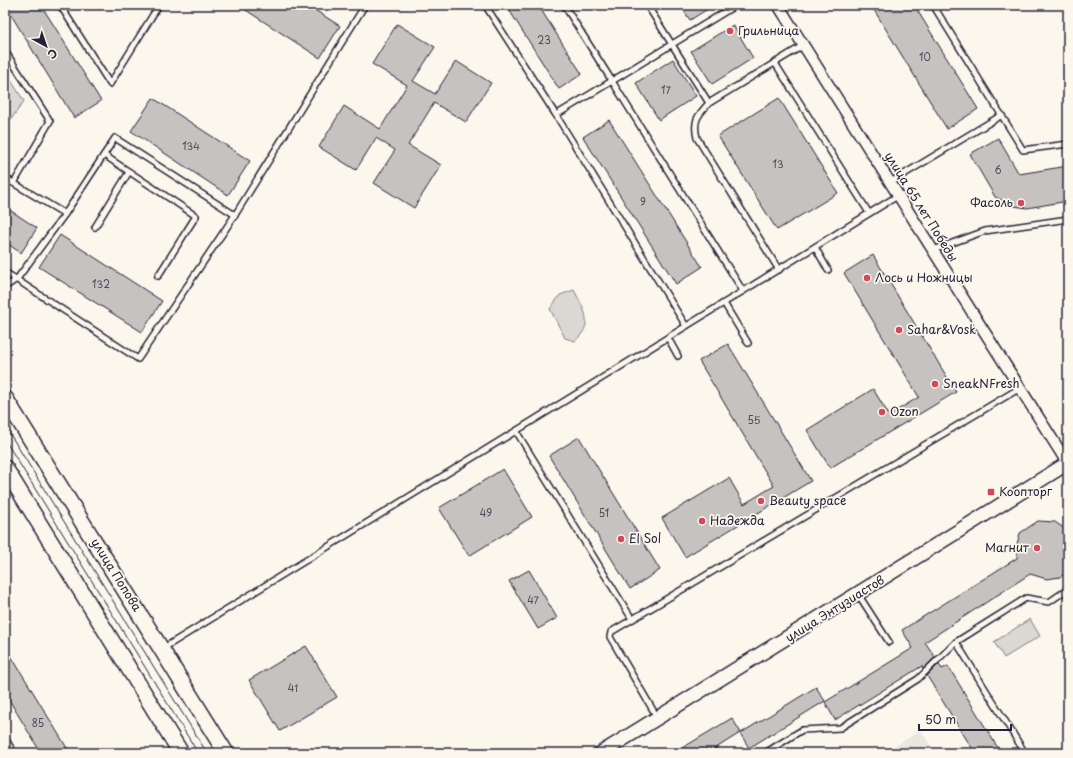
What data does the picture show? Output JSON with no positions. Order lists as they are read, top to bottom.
{
  "streets": {
    "main road": ["улица Попова"],
    "street": ["улица 65 лет Победы", "улица Энтузиастов"]
  },
  "crossings": [
    ["улица 65 лет Победы", "улица Энтузиастов"]
  ],
  "places": {
    "other": [
      "Грильница",
      "Фасоль",
      "Лось и Ножницы",
      "Sahar&Vosk",
      "SneakNFresh",
      "Ozon",
      "Beauty space",
      "Надежда",
      "El Sol",
      "Магнит"
    ],
    "transit": ["Коопторг"]
  },
  "house_numbers": [
    "23",
    "10",
    "17",
    "134",
    "13",
    "6",
    "9",
    "132",
    "55",
    "49",
    "51",
    "47",
    "41",
    "85"
  ],
  "scale_bar": "50 m",
  "north": "bottom right"
}
